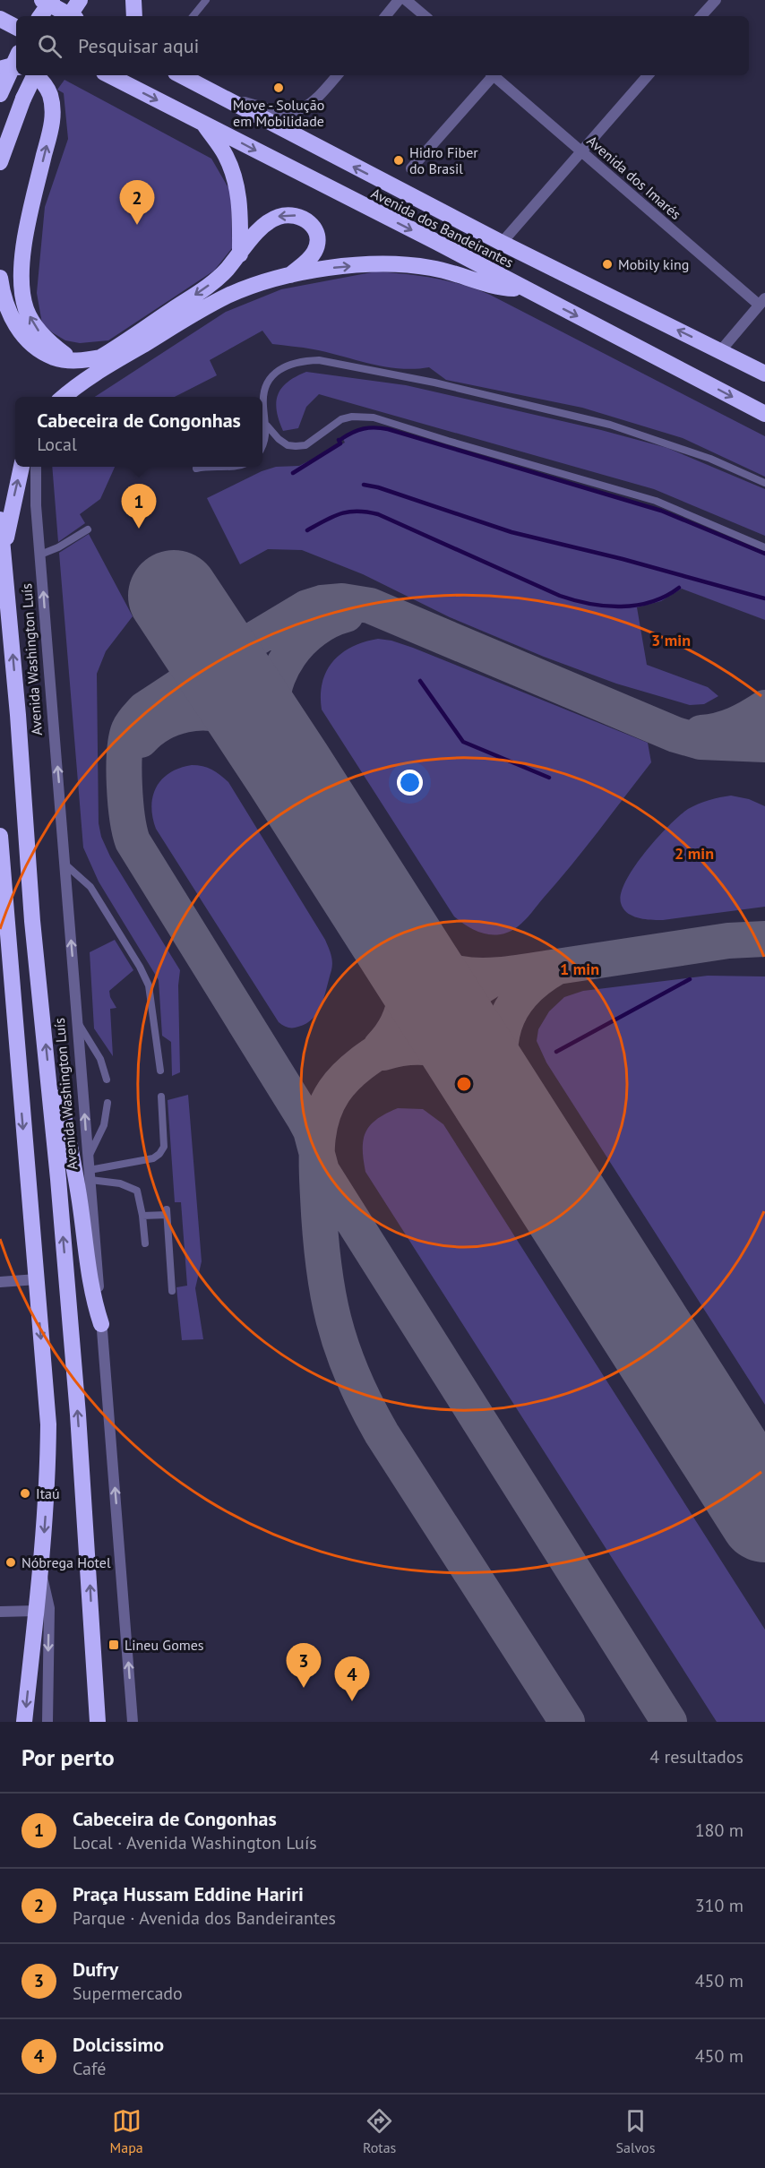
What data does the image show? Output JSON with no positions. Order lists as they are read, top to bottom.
{
  "streets": {
    "highway": ["Avenida dos Bandeirantes", "Avenida Washington Luís"],
    "street": ["Avenida dos Imarés"]
  },
  "places": {
    "other": [
      "Move - Solução em Mobilidade",
      "Hidro Fiber do Brasil",
      "Mobily king",
      "Itaú",
      "Nóbrega Hotel"
    ],
    "transit": ["Lineu Gomes"]
  },
  "page": {
    "search": "Pesquisar aqui",
    "pins": [
      "2",
      "1",
      "3",
      "4"
    ],
    "popup": ["Cabeceira de Congonhas", "Local"],
    "heading": ["Por perto", "4 resultados"],
    "list": [
      {
        "mark": "1",
        "name": "Cabeceira de Congonhas",
        "note": "Local · Avenida Washington Luís",
        "value": "180 m"
      },
      {
        "mark": "2",
        "name": "Praça Hussam Eddine Hariri",
        "note": "Parque · Avenida dos Bandeirantes",
        "value": "310 m"
      },
      {
        "mark": "3",
        "name": "Dufry",
        "note": "Supermercado",
        "value": "450 m"
      },
      {
        "mark": "4",
        "name": "Dolcissimo",
        "note": "Café",
        "value": "450 m"
      }
    ],
    "nav": ["Mapa", "Rotas", "Salvos"]
  },
  "rings": ["3 min", "2 min", "1 min"]
}
